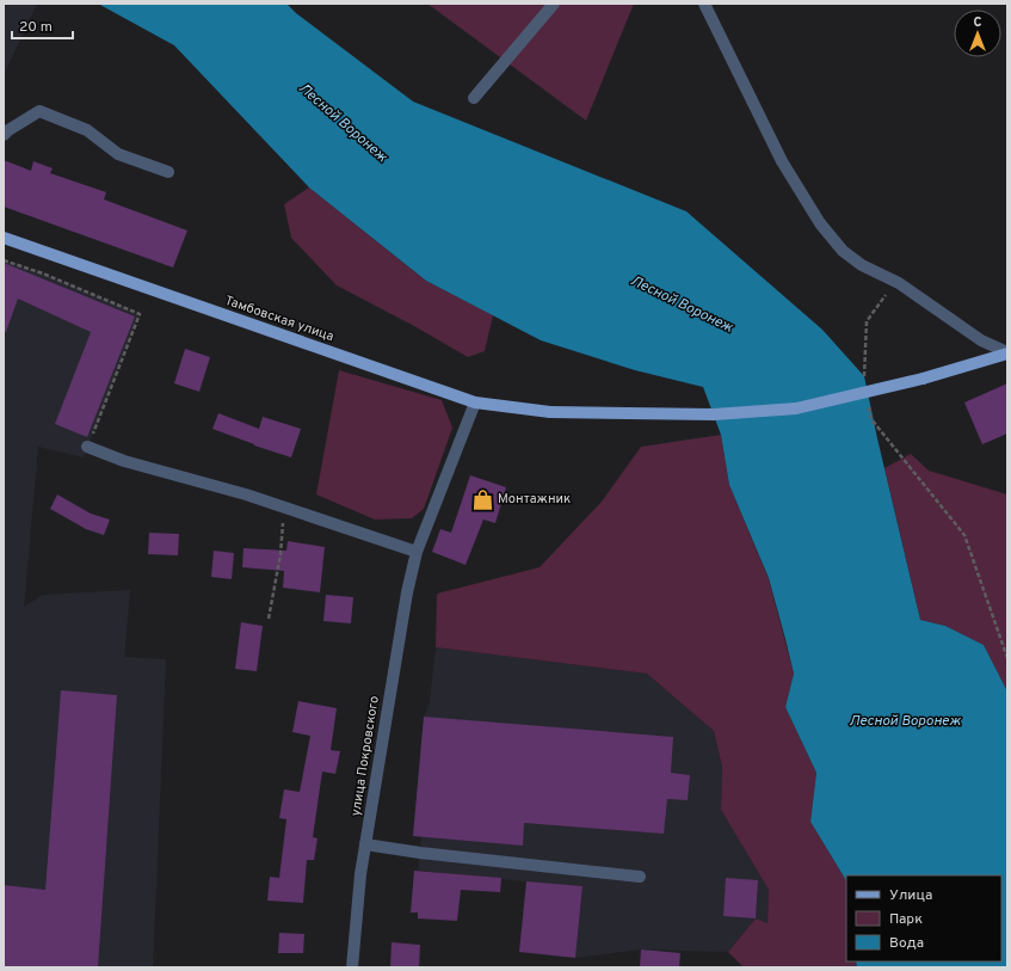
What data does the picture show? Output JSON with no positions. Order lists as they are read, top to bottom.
{
  "streets": {
    "main road": ["Тамбовская улица"],
    "street": ["улица Покровского"]
  },
  "crossings": [
    ["Тамбовская улица", "улица Покровского"]
  ],
  "water": ["Лесной Воронеж"],
  "places": {
    "shop": ["Монтажник"]
  },
  "legend": ["Улица", "Парк", "Вода"],
  "scale_bar": "20 m",
  "north": "top"
}
